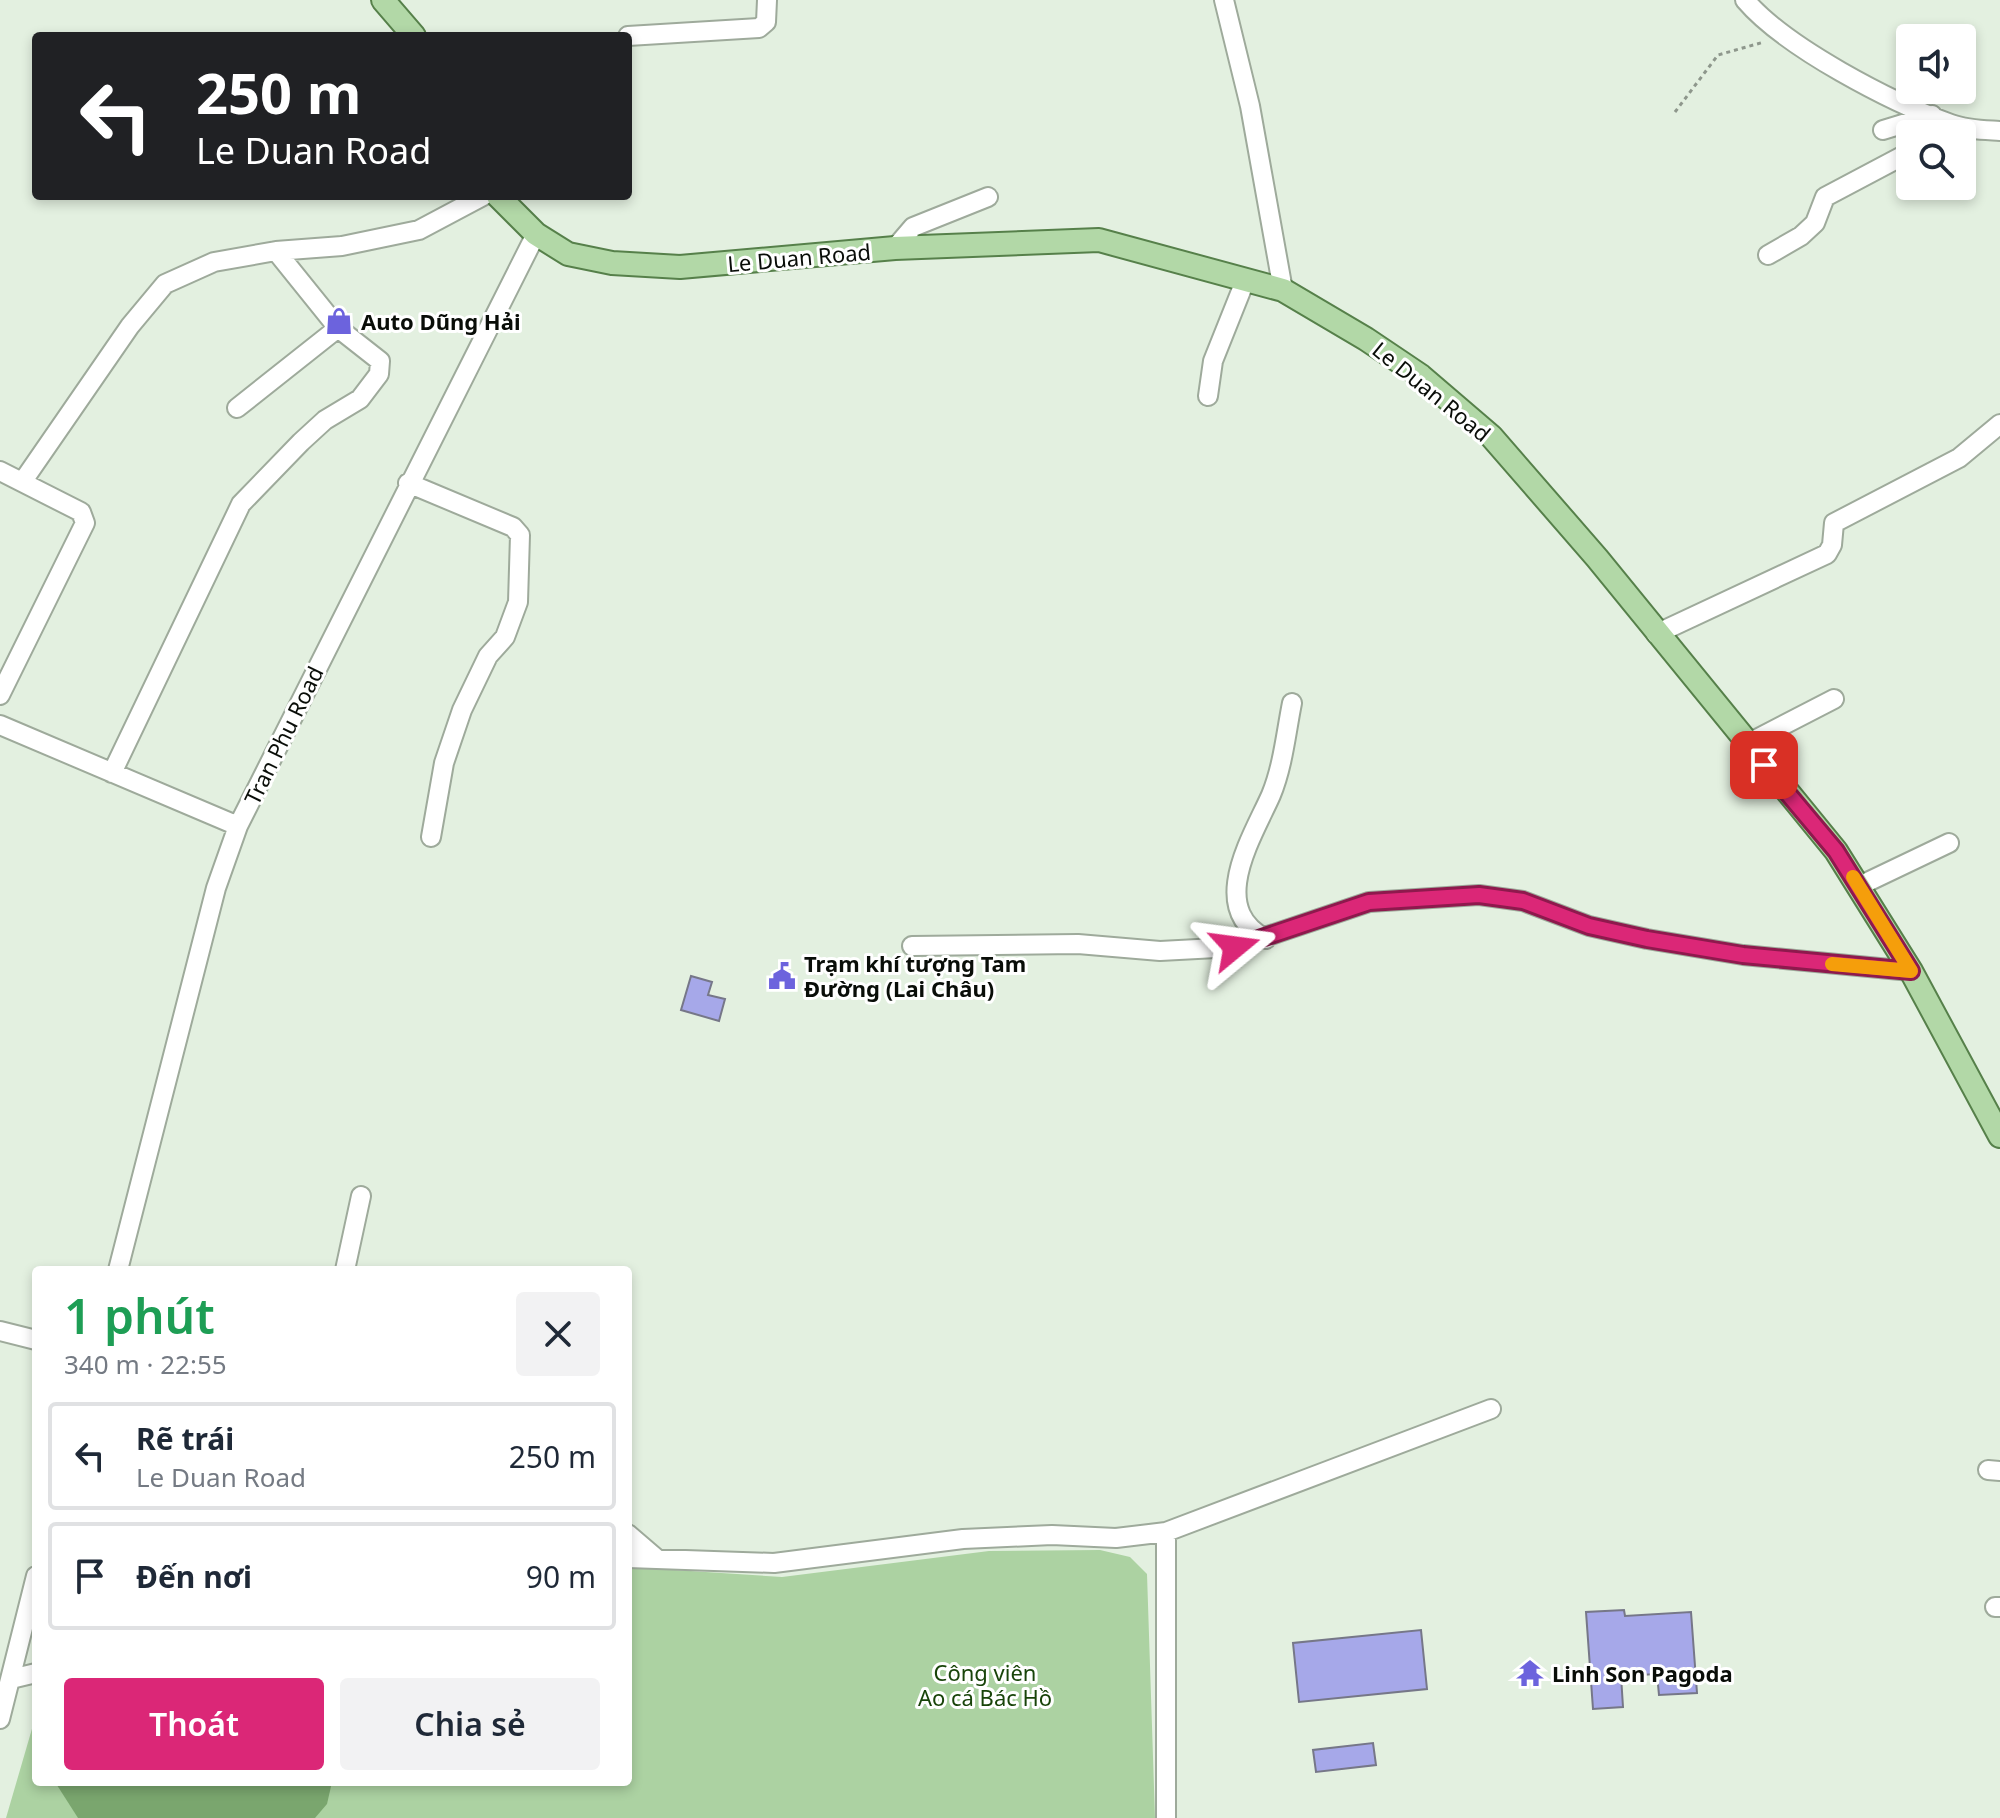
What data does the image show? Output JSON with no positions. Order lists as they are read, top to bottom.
{
  "streets": {
    "main road": ["Le Duan Road"],
    "street": ["Tran Phu Road"]
  },
  "crossings": [
    ["Le Duan Road", "Tran Phu Road"]
  ],
  "parks": ["Công viên Ao cá Bác Hồ"],
  "places": {
    "shop": ["Auto Dũng Hải"],
    "public building": ["Trạm khí tượng Tam Đường (Lai Châu)"],
    "temple": ["Linh Son Pagoda"]
  },
  "page": {
    "turn": ["250 m", "Le Duan Road"],
    "heading": ["1 phút", "340 m · 22:55"],
    "list": [
      {
        "name": "Rẽ trái",
        "note": "Le Duan Road",
        "value": "250 m"
      },
      {
        "name": "Đến nơi",
        "value": "90 m"
      }
    ],
    "buttons": ["Thoát", "Chia sẻ"]
  }
}
